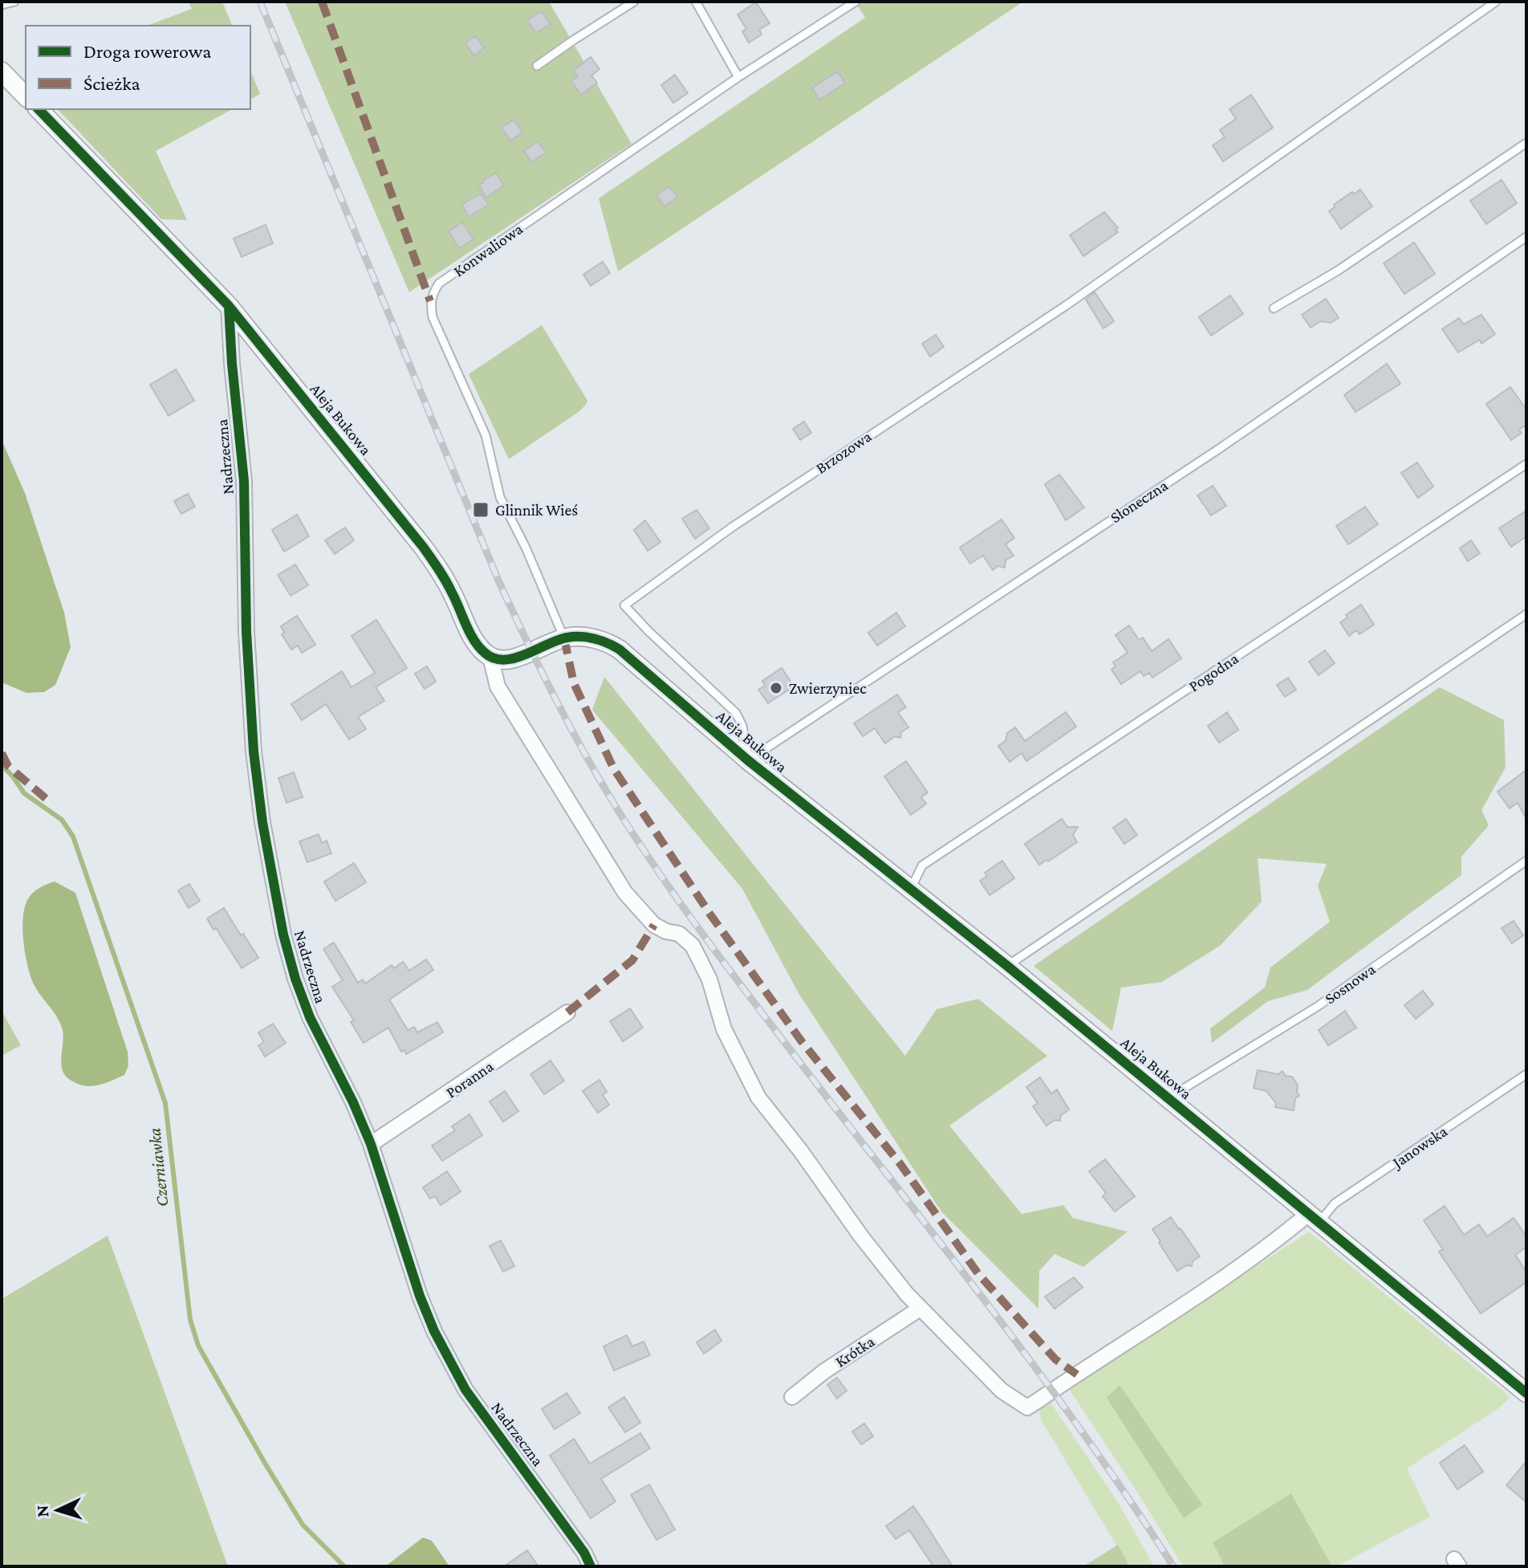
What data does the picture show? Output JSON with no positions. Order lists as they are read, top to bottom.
{
  "streets": {
    "street": [
      "Aleja Bukowa",
      "Nadrzeczna",
      "Poranna",
      "Krótka"
    ],
    "lane": [
      "Konwaliowa",
      "Brzozowa",
      "Słoneczna",
      "Pogodna",
      "Sosnowa",
      "Janowska"
    ]
  },
  "crossings": [
    ["Konwaliowa", "Aleja Bukowa"],
    ["Aleja Bukowa", "Brzozowa"],
    ["Aleja Bukowa", "Nadrzeczna"],
    ["Aleja Bukowa", "Słoneczna"],
    ["Aleja Bukowa", "Pogodna"],
    ["Aleja Bukowa", "Sosnowa"],
    ["Aleja Bukowa", "Janowska"],
    ["Brzozowa", "Słoneczna"],
    ["Nadrzeczna", "Poranna"]
  ],
  "water": ["Czerniawka"],
  "places": {
    "transit": ["Glinnik Wieś"],
    "other": ["Zwierzyniec"]
  },
  "legend": ["Droga rowerowa", "Ścieżka"],
  "north": "left"
}
